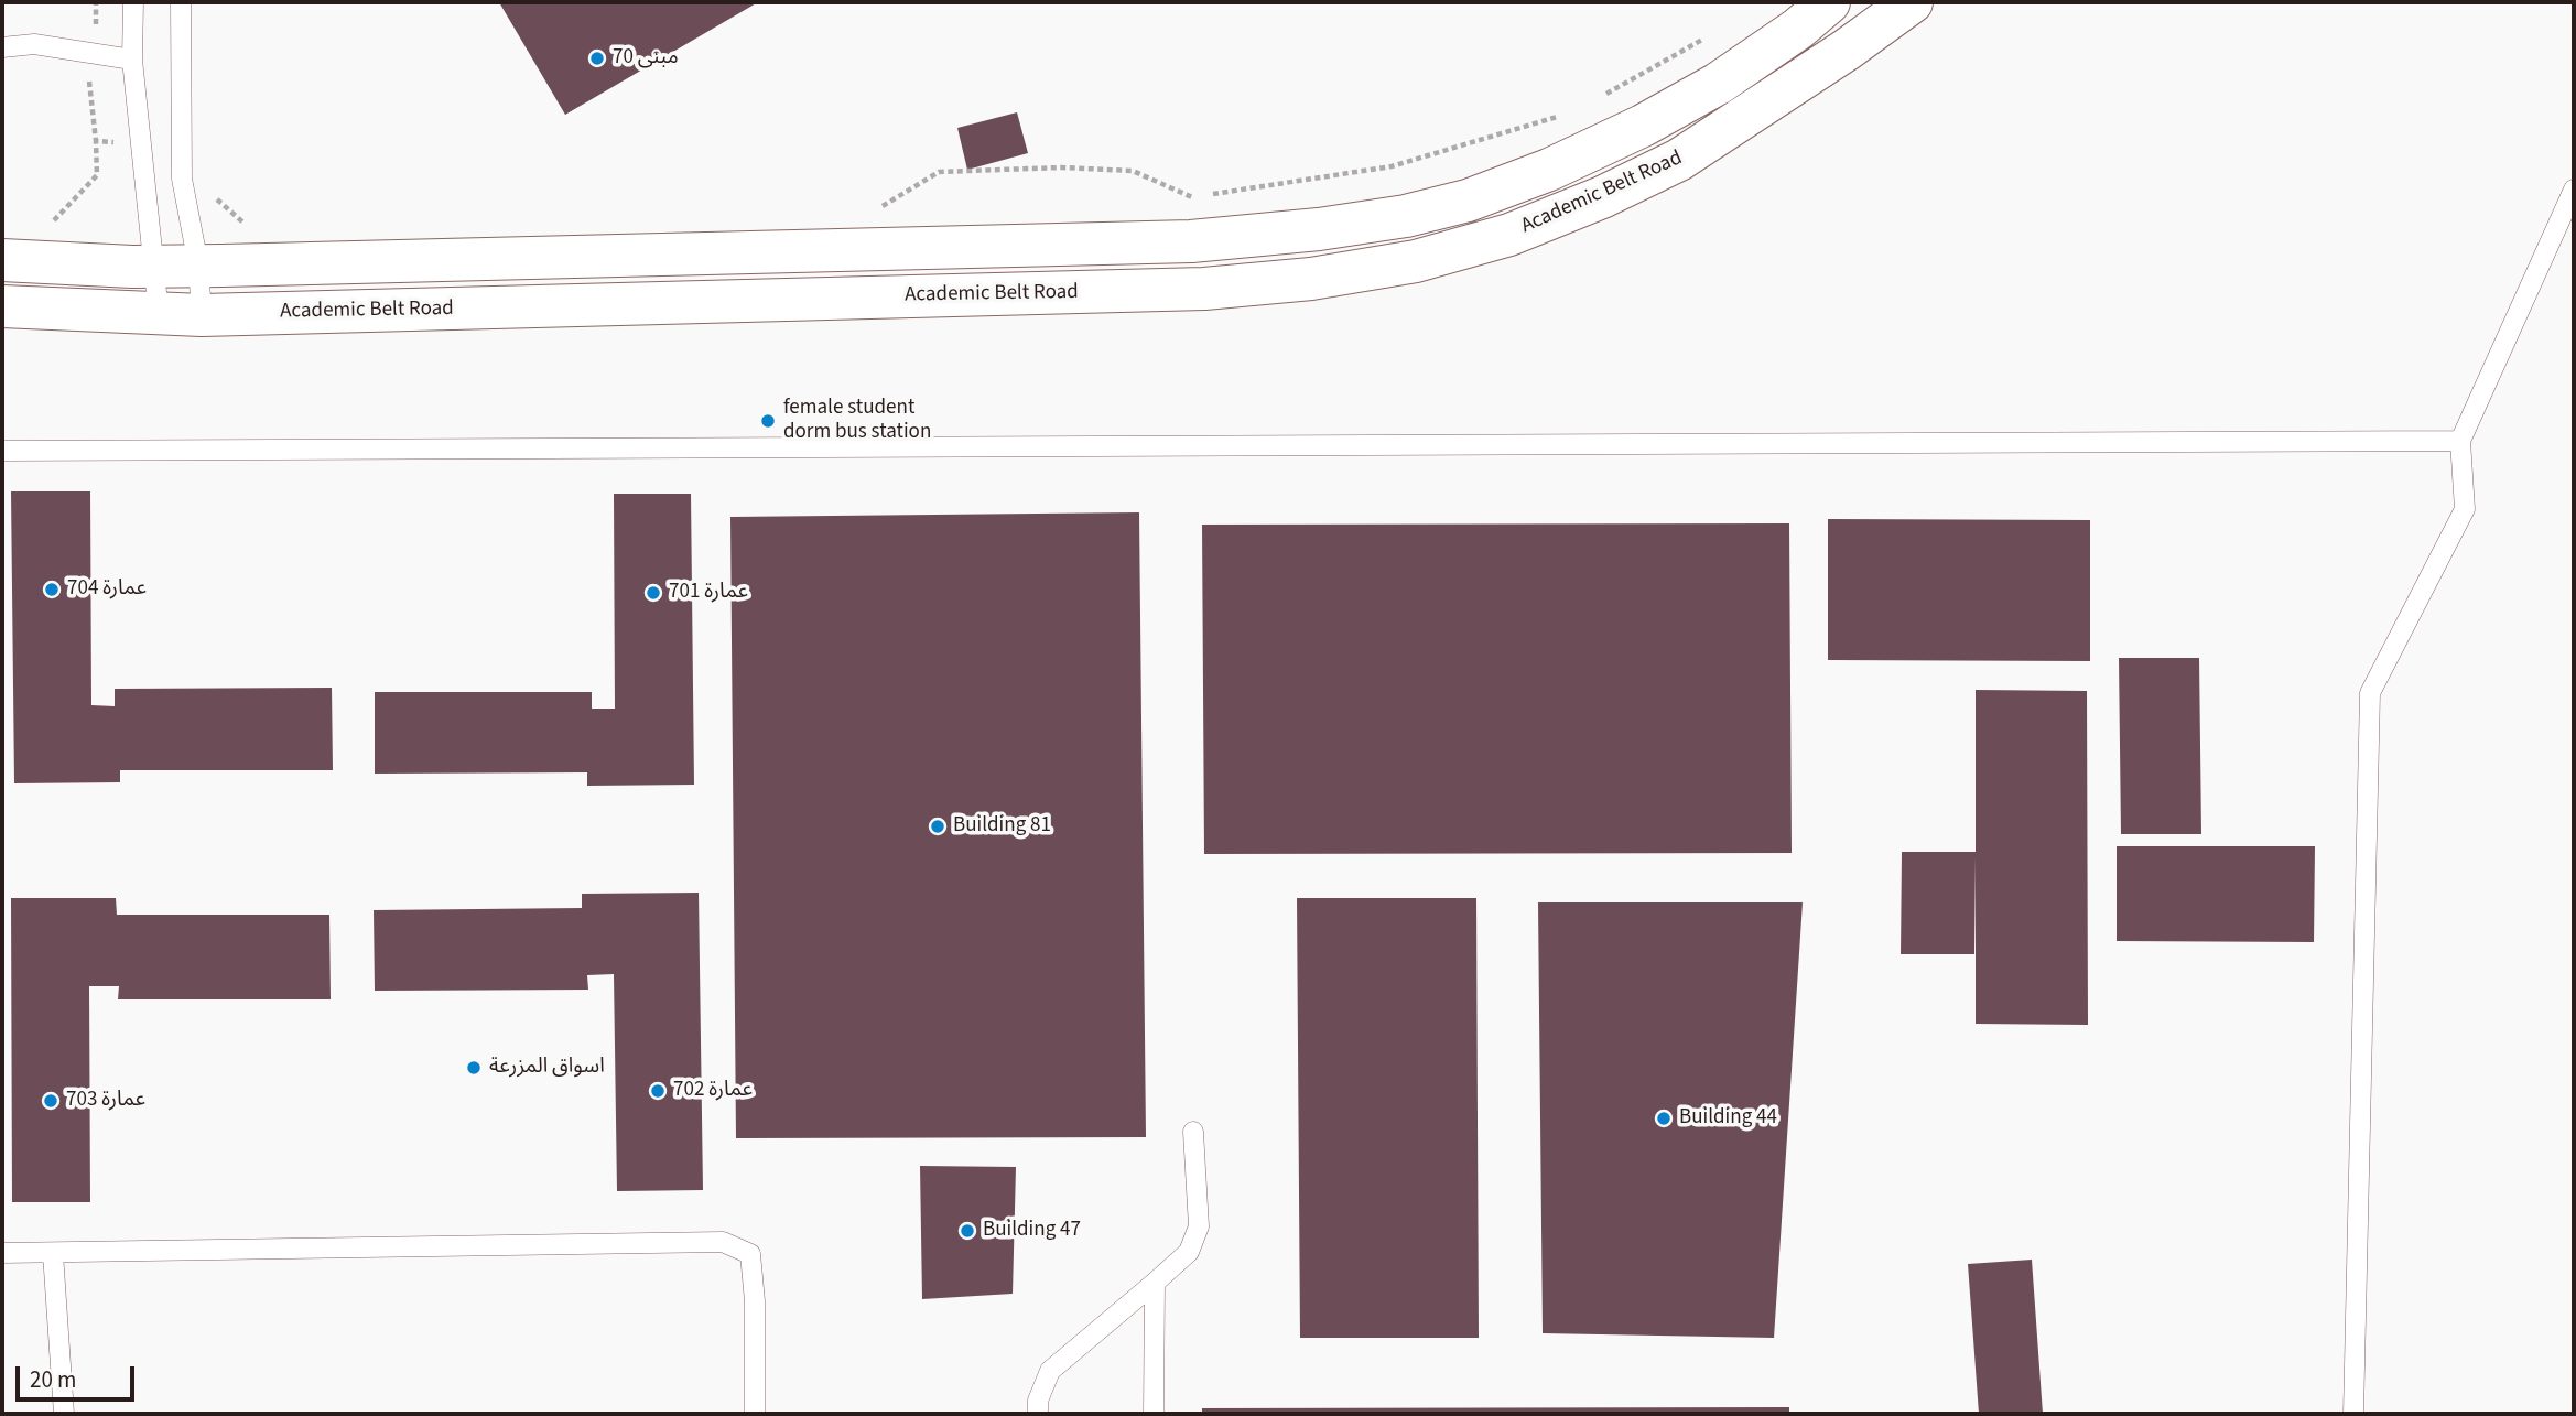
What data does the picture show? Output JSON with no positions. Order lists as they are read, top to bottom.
{
  "streets": {
    "street": ["Academic Belt Road"]
  },
  "places": [
    "مبنى 70",
    "female student dorm bus station",
    "عمارة 704",
    "عمارة 701",
    "Building 81",
    "اسواق المزرعة",
    "عمارة 702",
    "عمارة 703",
    "Building 44",
    "Building 47"
  ],
  "scale_bar": "20 m"
}
